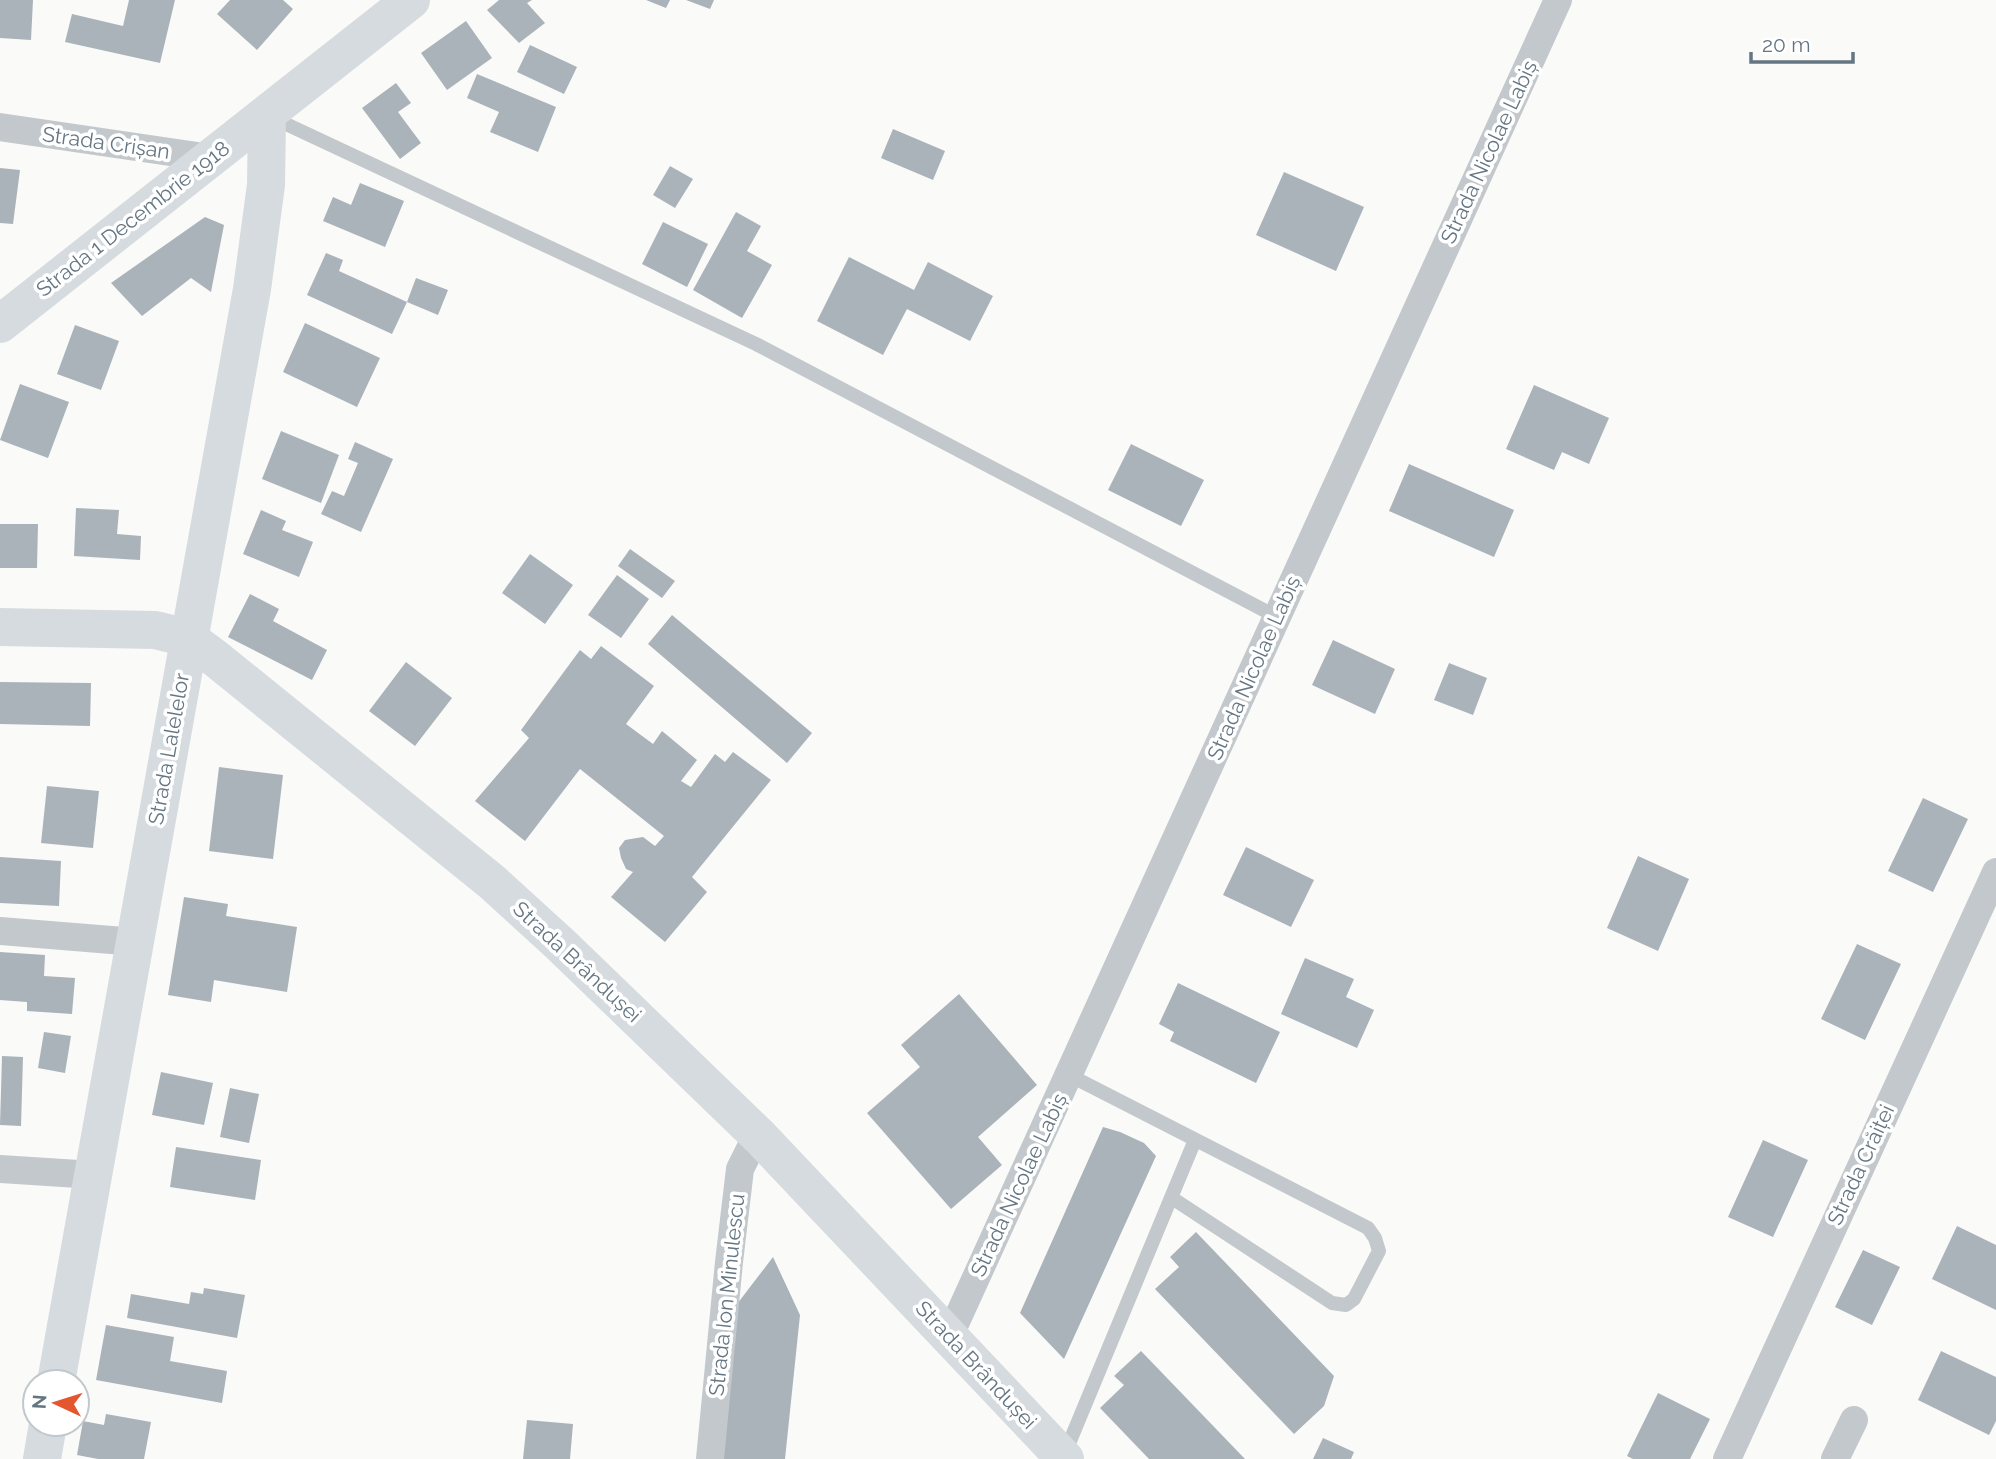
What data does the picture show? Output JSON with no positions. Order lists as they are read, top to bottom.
{
  "streets": {
    "main road": ["Strada 1 Decembrie 1918", "Strada Lalelelor", "Strada Brândușei"],
    "street": [
      "Strada Crișan",
      "Strada Nicolae Labiș",
      "Strada Crăiței",
      "Strada Ion Minulescu"
    ]
  },
  "crossings": [
    ["Strada Crișan", "Strada 1 Decembrie 1918"],
    ["Strada Nicolae Labiș", "Strada Brândușei"],
    ["Strada 1 Decembrie 1918", "Strada Lalelelor"],
    ["Strada Lalelelor", "Strada Brândușei"],
    ["Strada Brândușei", "Strada Ion Minulescu"]
  ],
  "scale_bar": "20 m",
  "north": "left"
}
